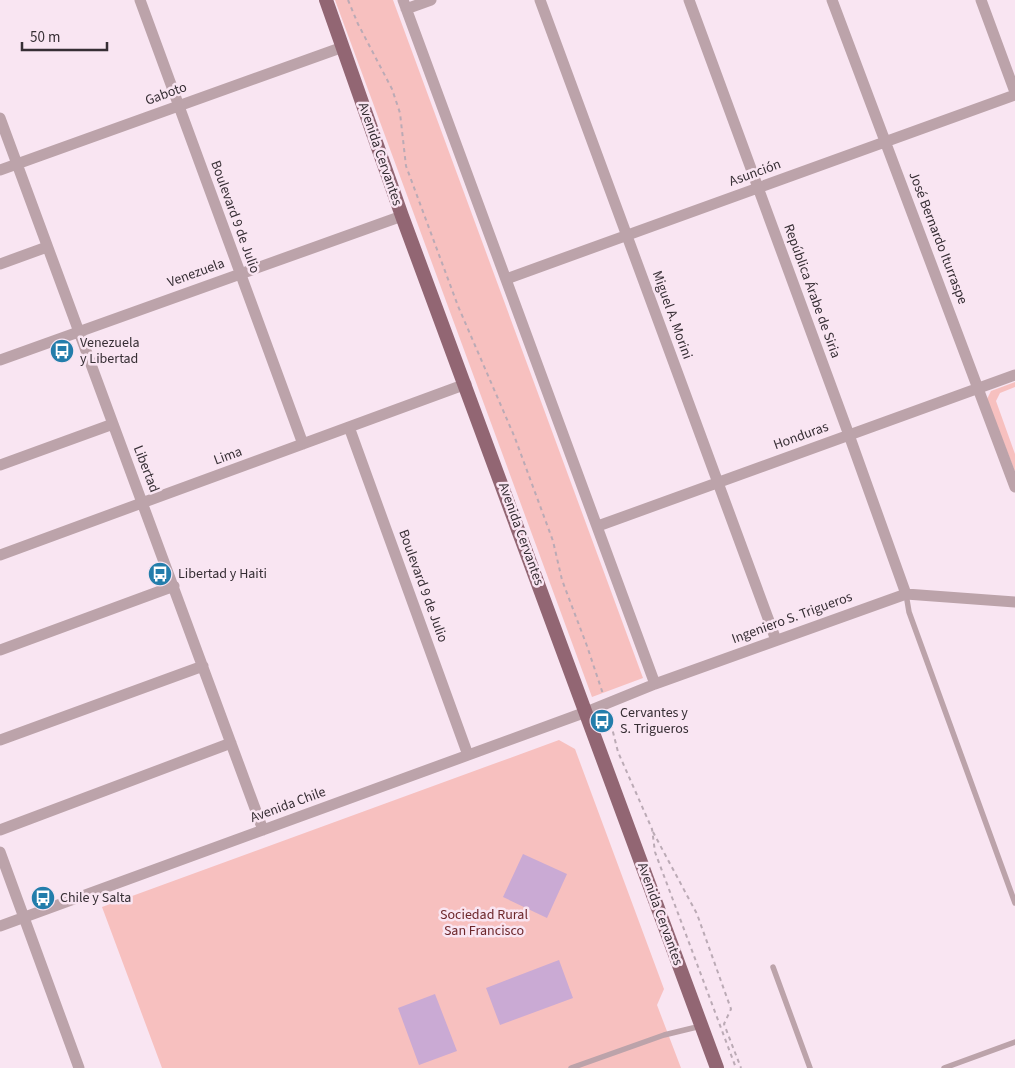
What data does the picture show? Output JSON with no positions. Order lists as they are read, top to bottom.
{
  "streets": {
    "main road": ["Avenida Cervantes"],
    "street": [
      "Gaboto",
      "Asunción",
      "Boulevard 9 de Julio",
      "José Bernardo Iturraspe",
      "Venezuela",
      "República Árabe de Siria",
      "Miguel A. Morini",
      "Honduras",
      "Lima",
      "Libertad",
      "Ingeniero S. Trigueros",
      "Avenida Chile"
    ]
  },
  "crossings": [
    ["Gaboto", "Avenida Cervantes"],
    ["Gaboto", "Boulevard 9 de Julio"],
    ["Gaboto", "Libertad"],
    ["Avenida Cervantes", "Venezuela"],
    ["Avenida Cervantes", "Lima"],
    ["Avenida Cervantes", "Ingeniero S. Trigueros"],
    ["Avenida Cervantes", "Avenida Chile"],
    ["Asunción", "José Bernardo Iturraspe"],
    ["Asunción", "República Árabe de Siria"],
    ["Asunción", "Miguel A. Morini"],
    ["Boulevard 9 de Julio", "Venezuela"],
    ["Boulevard 9 de Julio", "Lima"],
    ["Boulevard 9 de Julio", "Avenida Chile"],
    ["José Bernardo Iturraspe", "Honduras"],
    ["Venezuela", "Libertad"],
    ["República Árabe de Siria", "Honduras"],
    ["República Árabe de Siria", "Ingeniero S. Trigueros"],
    ["Miguel A. Morini", "Honduras"],
    ["Miguel A. Morini", "Ingeniero S. Trigueros"],
    ["Lima", "Libertad"],
    ["Libertad", "Avenida Chile"],
    ["Ingeniero S. Trigueros", "Avenida Chile"]
  ],
  "parks": ["Sociedad Rural San Francisco"],
  "places": {
    "bus stop": [
      "Venezuela y Libertad",
      "Libertad y Haiti",
      "Cervantes y S. Trigueros",
      "Chile y Salta"
    ]
  },
  "scale_bar": "50 m"
}
